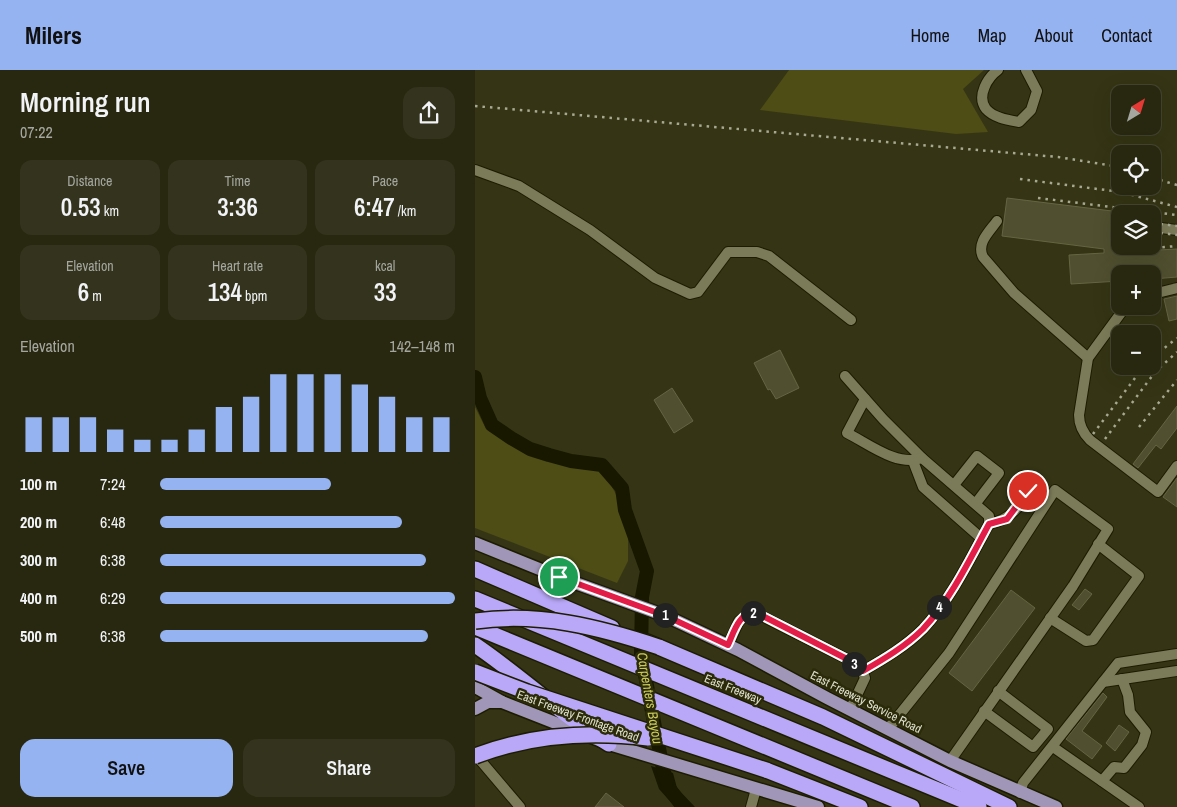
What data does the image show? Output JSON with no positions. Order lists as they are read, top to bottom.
{
  "streets": {
    "highway": ["East Freeway"],
    "main road": ["East Freeway Service Road", "East Freeway Frontage Road"]
  },
  "water": ["Carpenters Bayou"],
  "north": "top right",
  "page": {
    "header": "Milers",
    "nav": [
      "Home",
      "Map",
      "About",
      "Contact"
    ],
    "heading": ["Morning run", "07:22"],
    "map_buttons": ["+", "−"],
    "stats": [
      ["Distance", "0.53 km"],
      ["Time", "3:36"],
      ["Pace", "6:47 /km"],
      ["Elevation", "6 m"],
      ["Heart rate", "134 bpm"],
      ["kcal", "33"]
    ],
    "chart": ["Elevation", "142–148 m"],
    "list": [
      {
        "name": "100 m",
        "note": "7:24"
      },
      {
        "name": "200 m",
        "note": "6:48"
      },
      {
        "name": "300 m",
        "note": "6:38"
      },
      {
        "name": "400 m",
        "note": "6:29"
      },
      {
        "name": "500 m",
        "note": "6:38"
      }
    ],
    "pins": [
      "4",
      "2",
      "1",
      "3"
    ],
    "buttons": ["Save", "Share"]
  }
}
